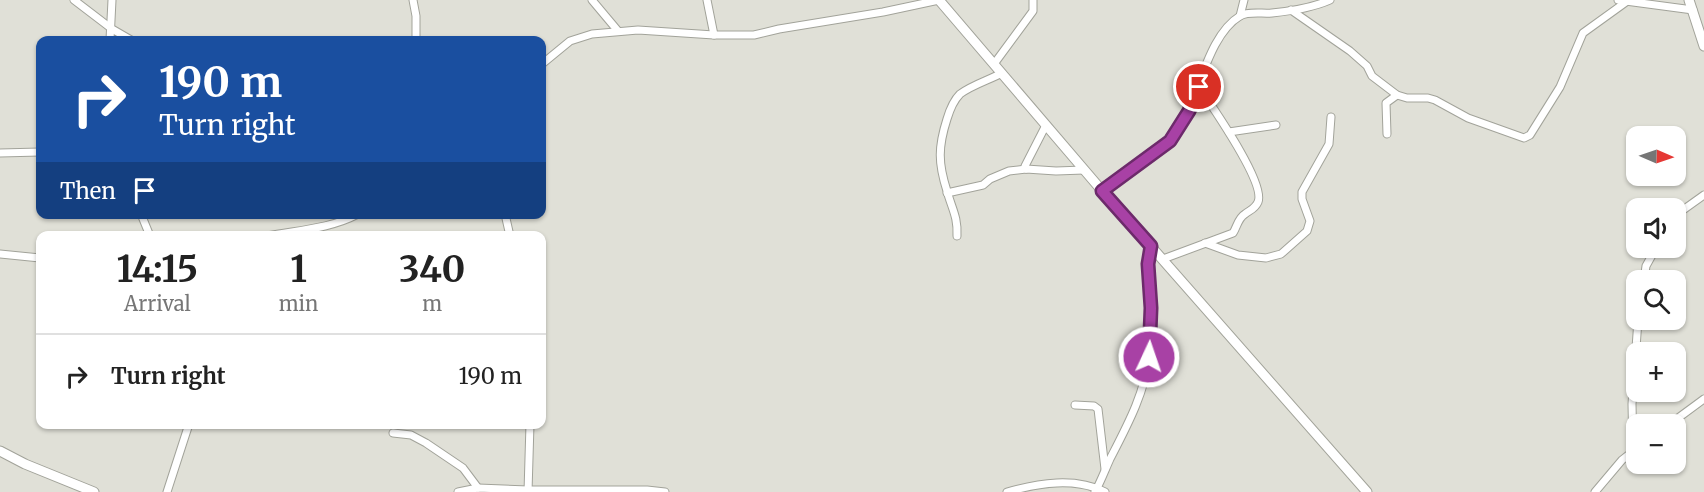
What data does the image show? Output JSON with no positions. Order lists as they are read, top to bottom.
{
  "north": "right",
  "page": {
    "turn": ["190 m", "Turn right"],
    "map_buttons": ["+", "−"],
    "then": "Then",
    "eta": [
      "14:15",
      "Arrival",
      "1",
      "min",
      "340",
      "m"
    ],
    "list": [
      {
        "name": "Turn right",
        "value": "190 m"
      }
    ]
  }
}
